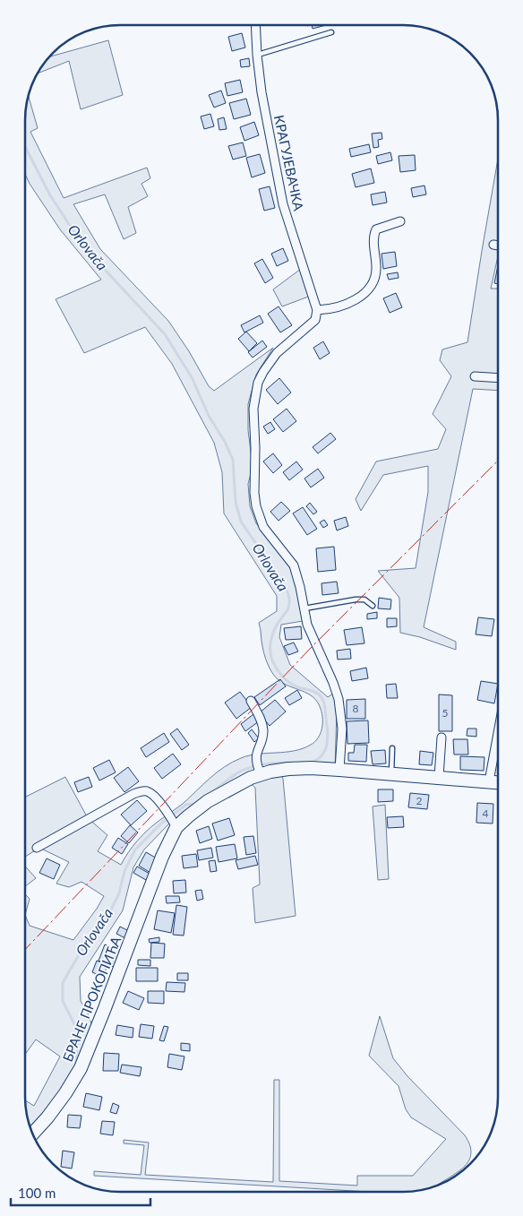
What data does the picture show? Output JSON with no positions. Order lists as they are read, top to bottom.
{
  "streets": {
    "street": ["КРАГУЈЕВАЧКА", "БРАНЕ ПРОКОПИЋА"]
  },
  "water": ["Orlovača"],
  "house_numbers": [
    "8",
    "5",
    "2",
    "4"
  ],
  "scale_bar": "100 m"
}
